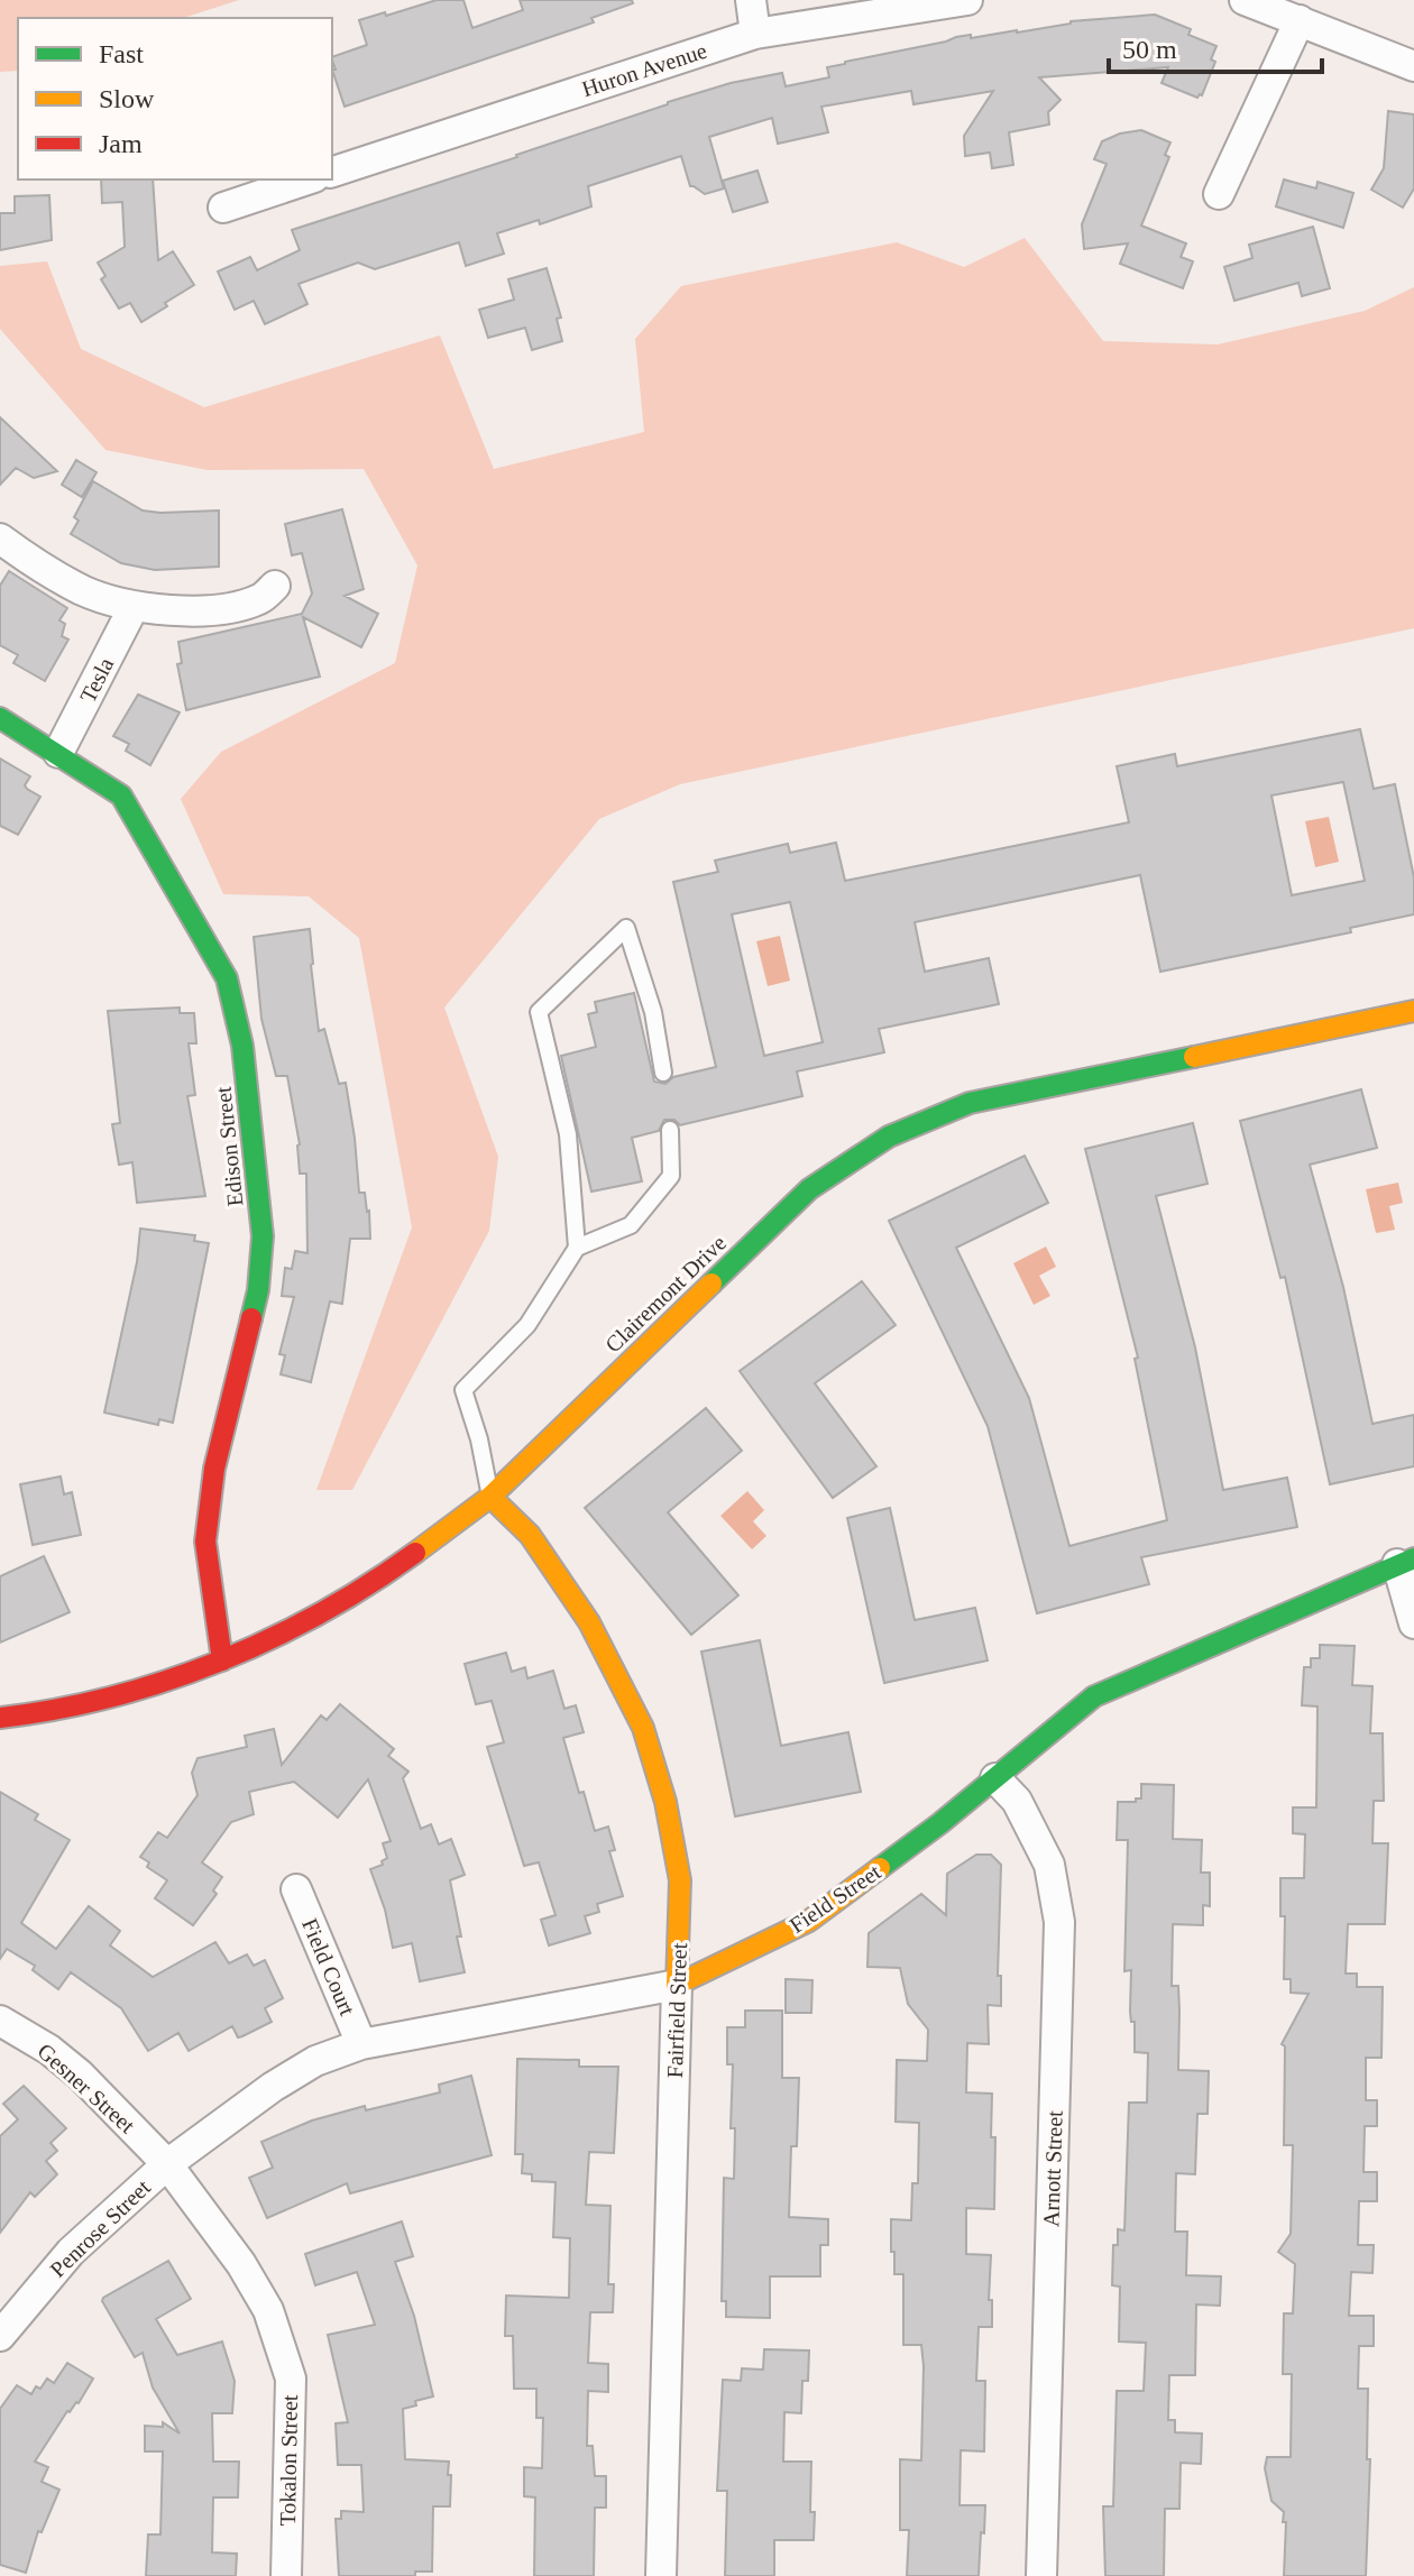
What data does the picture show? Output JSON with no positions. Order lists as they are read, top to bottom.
{
  "streets": {
    "street": [
      "Huron Avenue",
      "Tesla",
      "Edison Street",
      "Clairemont Drive",
      "Field Street",
      "Field Court",
      "Fairfield Street",
      "Gesner Street",
      "Arnott Street",
      "Penrose Street",
      "Tokalon Street"
    ]
  },
  "crossings": [
    ["Tesla", "Edison Street"],
    ["Edison Street", "Clairemont Drive"],
    ["Clairemont Drive", "Fairfield Street"],
    ["Field Street", "Field Court"],
    ["Field Street", "Fairfield Street"],
    ["Field Street", "Gesner Street"],
    ["Field Street", "Arnott Street"],
    ["Field Street", "Penrose Street"],
    ["Field Street", "Tokalon Street"],
    ["Gesner Street", "Penrose Street"],
    ["Gesner Street", "Tokalon Street"],
    ["Penrose Street", "Tokalon Street"]
  ],
  "legend": ["Fast", "Slow", "Jam"],
  "scale_bar": "50 m"
}
